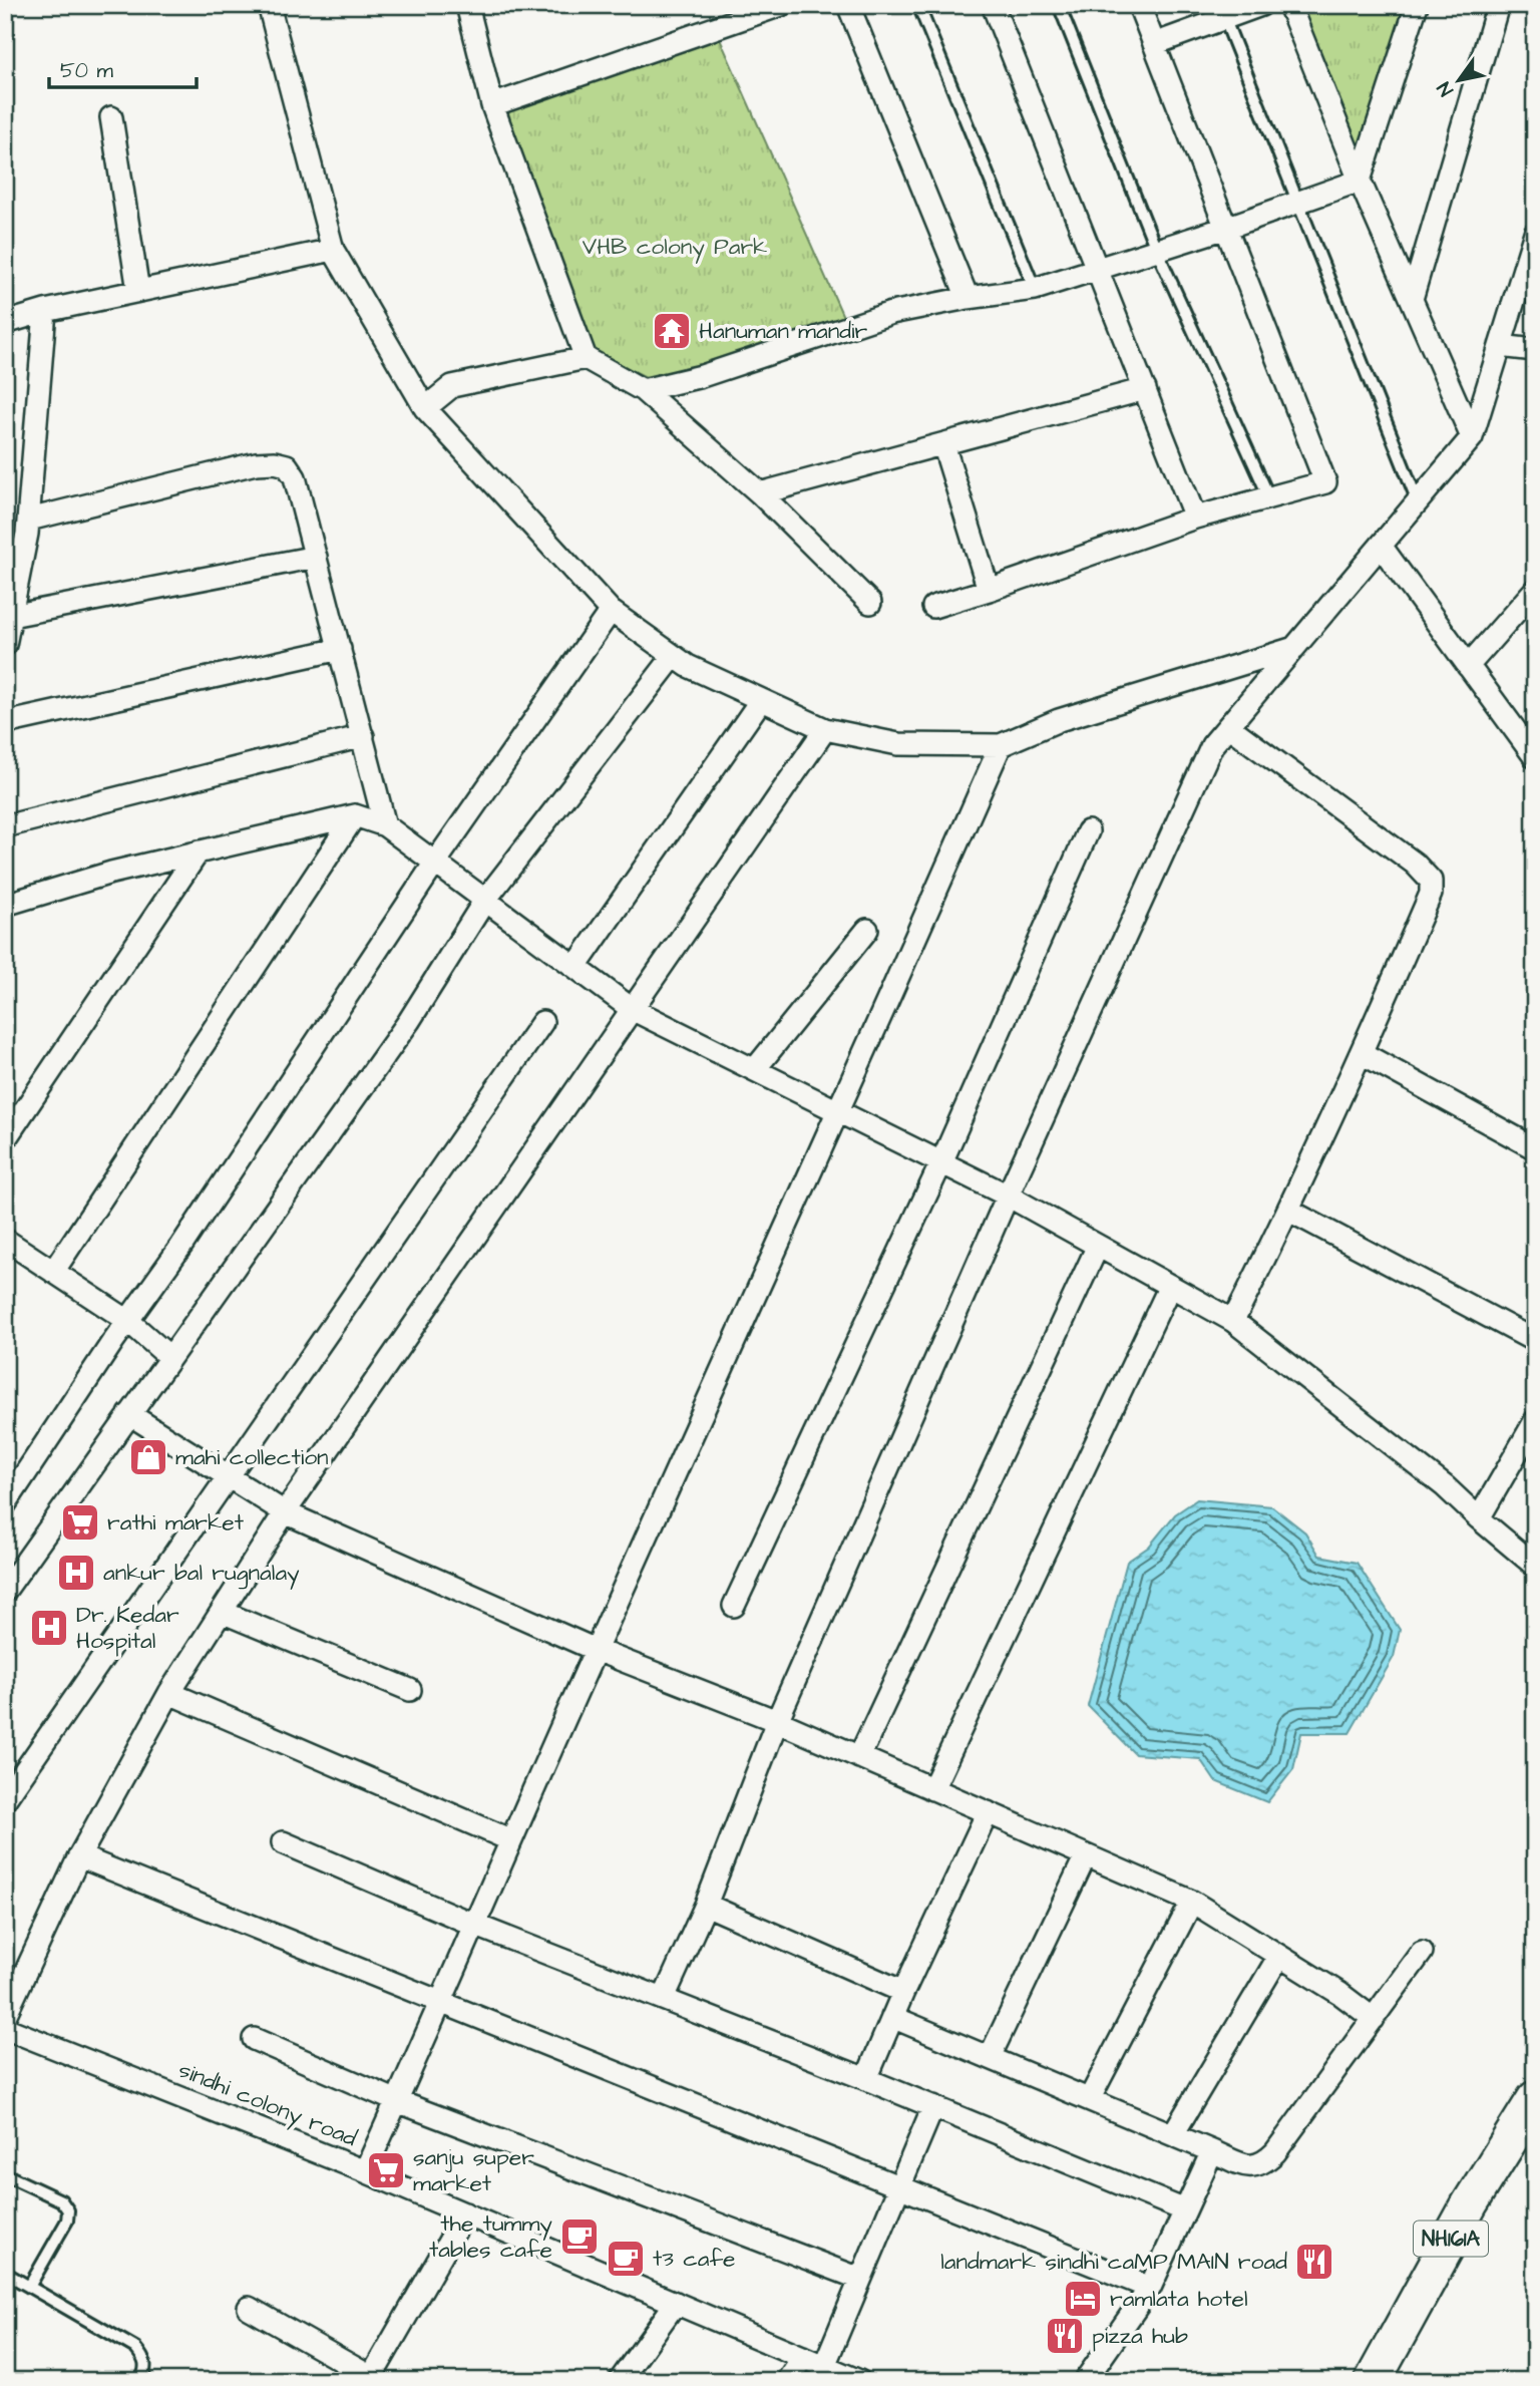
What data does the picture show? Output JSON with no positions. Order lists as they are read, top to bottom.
{
  "streets": {
    "highway": ["NH161A"],
    "street": ["sindhi colony road"]
  },
  "parks": ["VHB colony Park"],
  "places": {
    "temple": ["Hanuman mandir"],
    "shop": ["mahi collection"],
    "supermarket": ["rathi market", "sanju super market"],
    "hospital": ["ankur bal rugnalay", "Dr. Kedar Hospital"],
    "cafe": ["the tummy tables cafe", "t3 cafe"],
    "restaurant": ["landmark sindhi caMP MAIN road", "pizza hub"],
    "hotel": ["ramlata hotel"]
  },
  "scale_bar": "50 m",
  "north": "bottom left"
}
